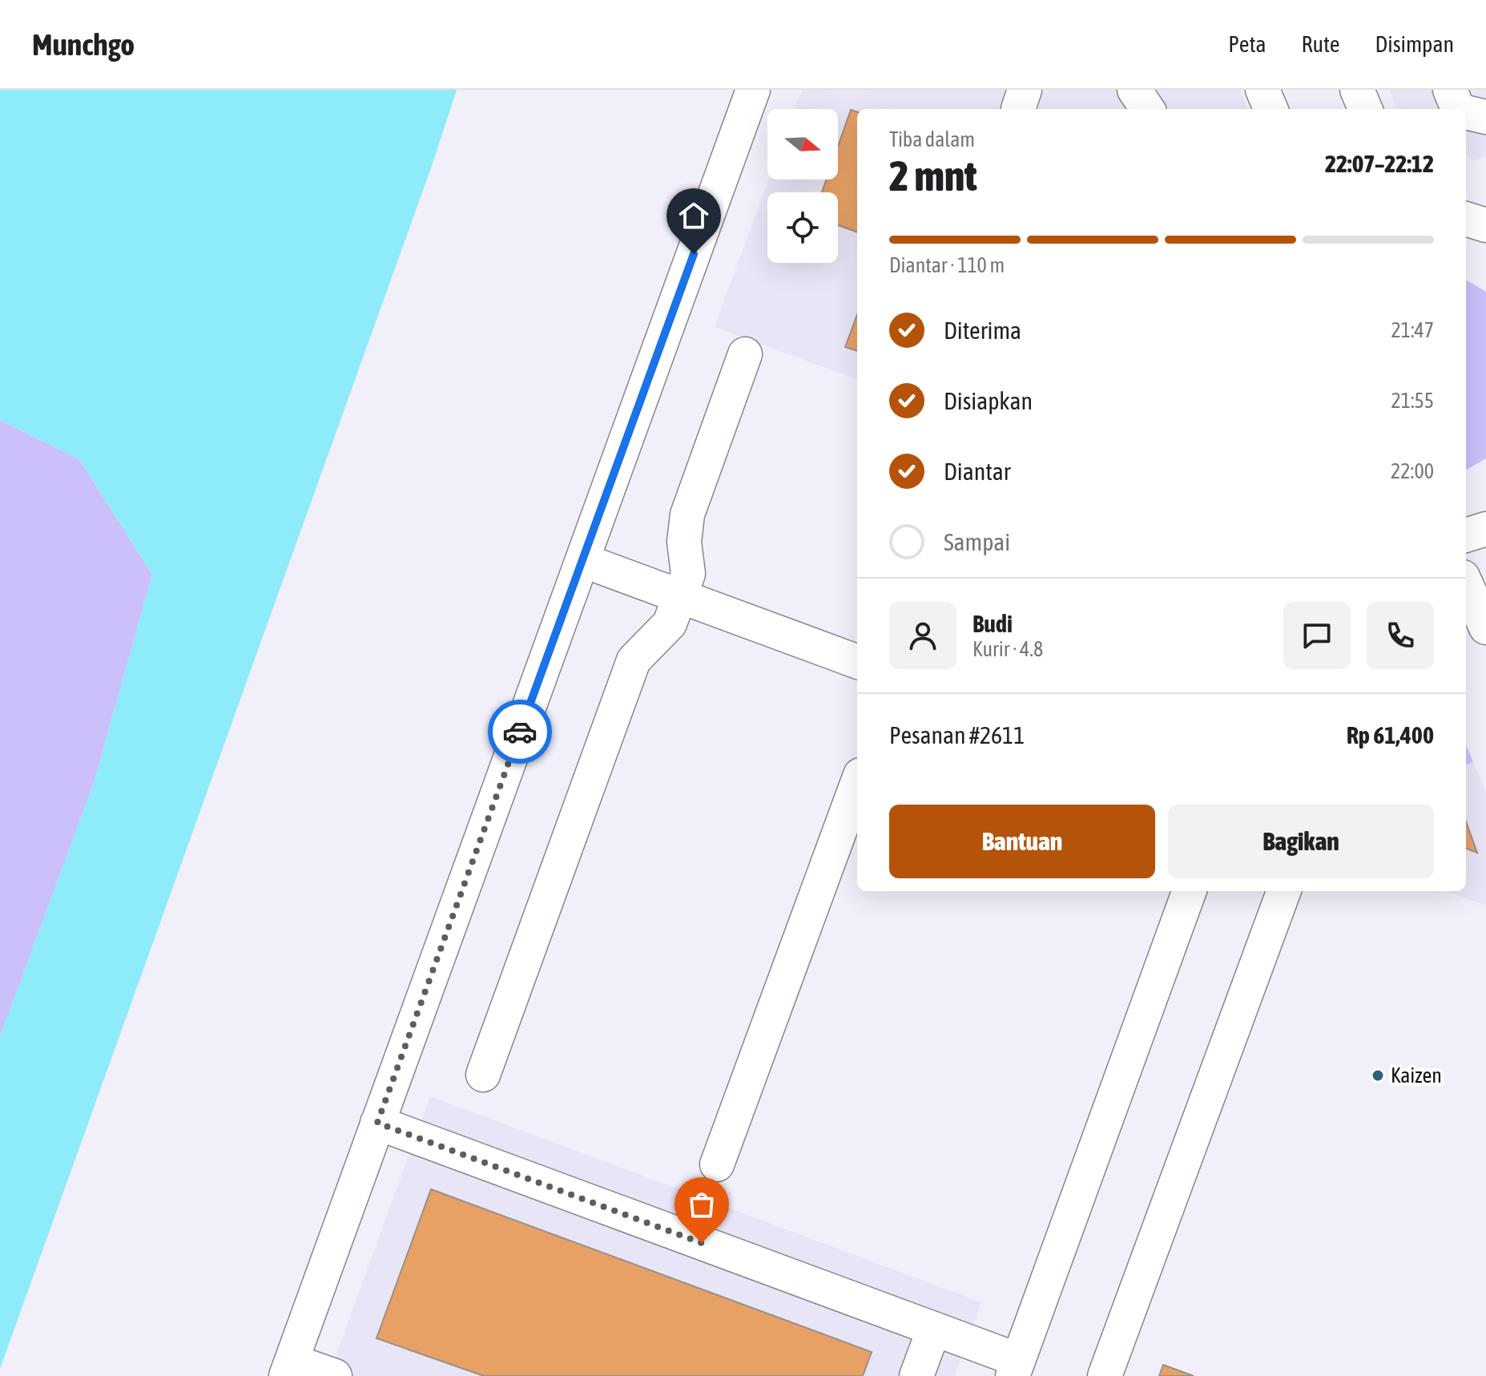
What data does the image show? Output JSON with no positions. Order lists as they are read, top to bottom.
{
  "places": ["Kaizen"],
  "north": "right",
  "page": {
    "header": "Munchgo",
    "nav": ["Peta", "Rute", "Disimpan"],
    "heading": ["2 mnt", "Tiba dalam", "22:07–22:12"],
    "panel": [
      "Budi",
      "Kurir · 4.8",
      "Pesanan #2611",
      "Rp 61,400"
    ],
    "bar": "Diantar · 110 m",
    "list": [
      ["Diterima", "21:47"],
      ["Disiapkan", "21:55"],
      ["Diantar", "22:00"],
      "Sampai"
    ],
    "buttons": ["Bantuan", "Bagikan"]
  }
}
